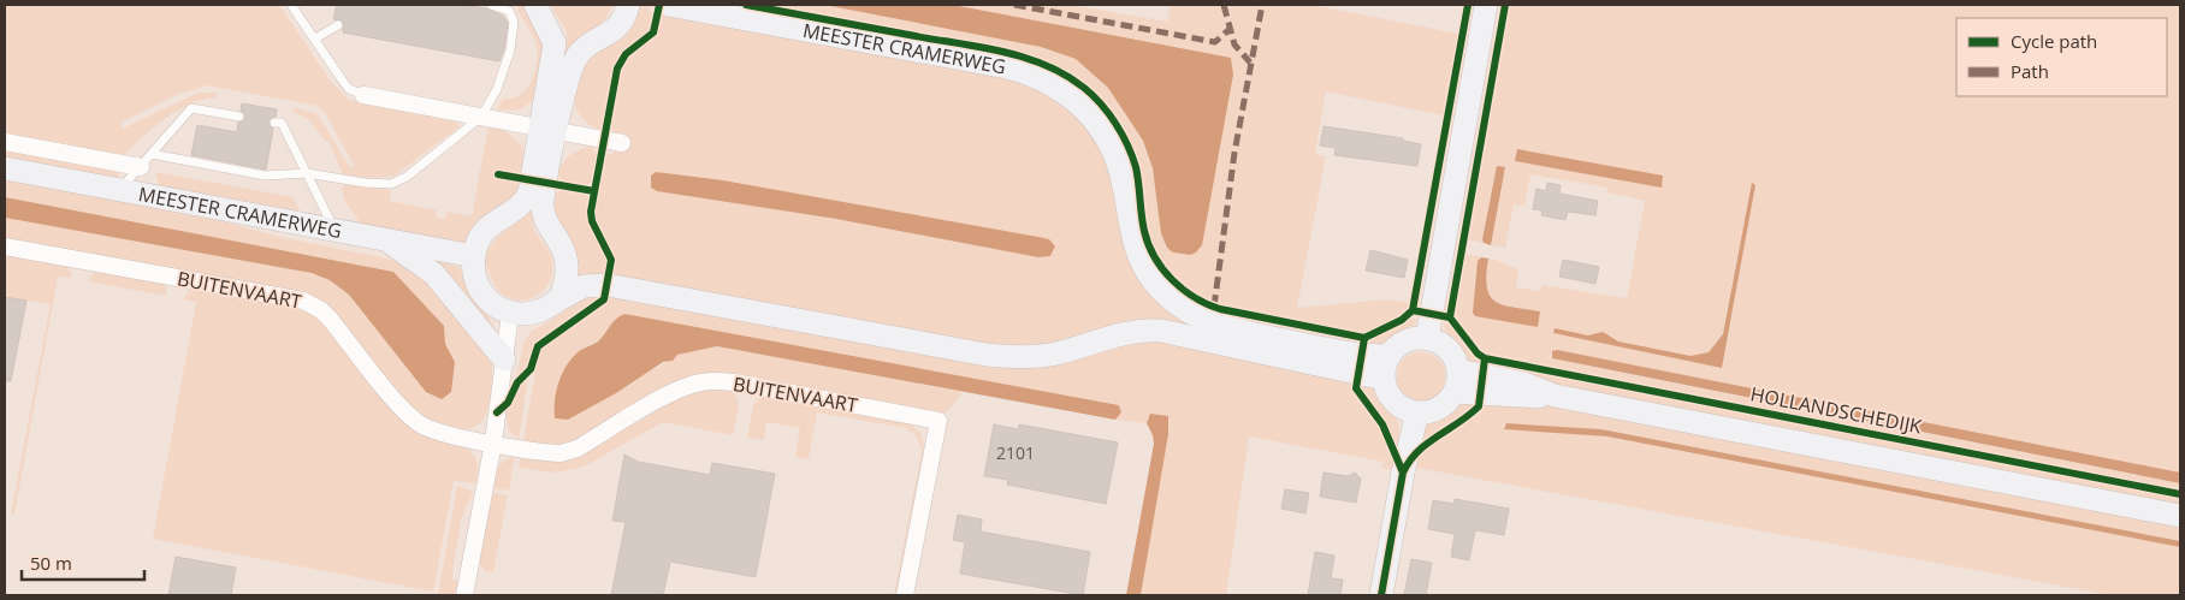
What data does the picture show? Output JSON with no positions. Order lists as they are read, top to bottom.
{
  "streets": {
    "main road": ["MEESTER CRAMERWEG", "HOLLANDSCHEDIJK"],
    "street": ["BUITENVAART"]
  },
  "crossings": [
    ["MEESTER CRAMERWEG", "HOLLANDSCHEDIJK"]
  ],
  "house_numbers": ["2101"],
  "legend": ["Cycle path", "Path"],
  "scale_bar": "50 m"
}
